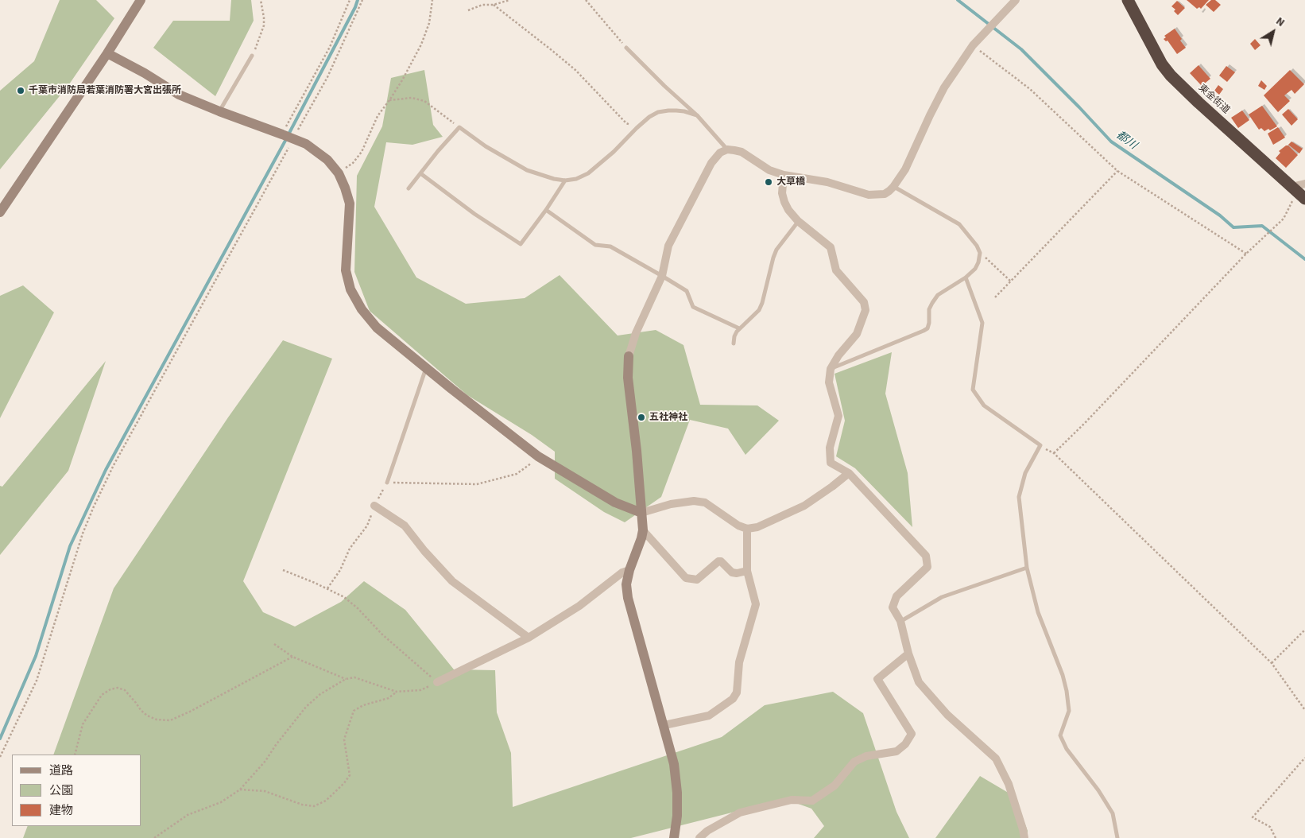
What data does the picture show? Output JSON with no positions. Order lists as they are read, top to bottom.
{
  "streets": {
    "highway": ["東金街道"]
  },
  "water": ["都川"],
  "places": ["千葉市消防局若葉消防署大宮出張所", "大草橋", "五社神社"],
  "legend": ["道路", "公園", "建物"],
  "north": "top right"
}
